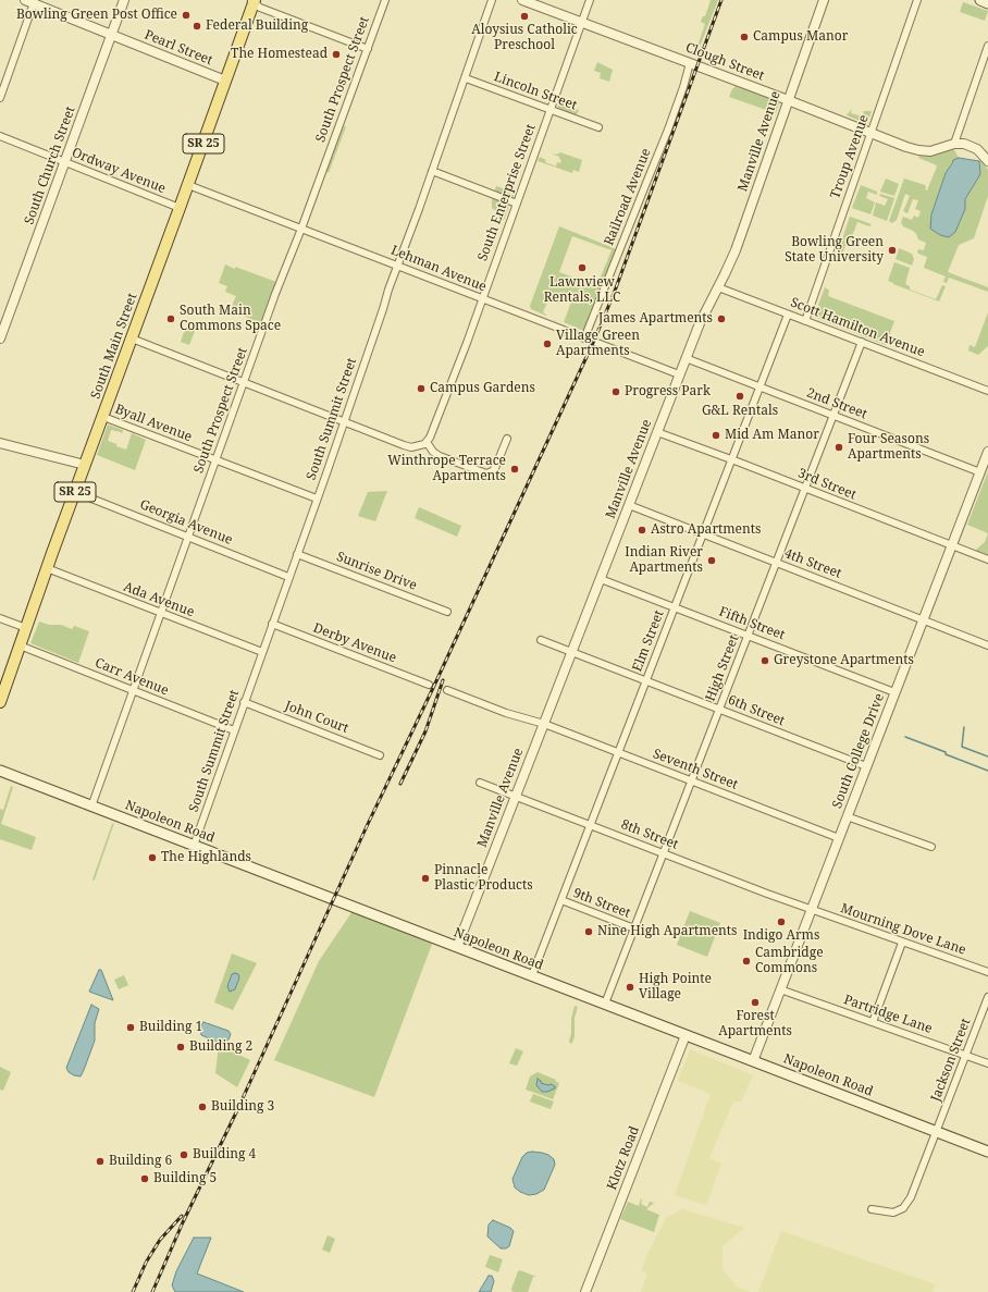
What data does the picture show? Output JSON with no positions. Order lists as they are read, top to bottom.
{
  "streets": {
    "main road": ["SR 25", "South Main Street", "Napoleon Road"],
    "street": [
      "Pearl Street",
      "Clough Street",
      "South Prospect Street",
      "Lincoln Street",
      "Manville Avenue",
      "Troup Avenue",
      "South Church Street",
      "Ordway Avenue",
      "South Enterprise Street",
      "Railroad Avenue",
      "Lehman Avenue",
      "Scott Hamilton Avenue",
      "2nd Street",
      "South Summit Street",
      "Byall Avenue",
      "3rd Street",
      "Georgia Avenue",
      "4th Street",
      "Sunrise Drive",
      "Ada Avenue",
      "Fifth Street",
      "Elm Street",
      "Derby Avenue",
      "High Street",
      "Carr Avenue",
      "6th Street",
      "John Court",
      "South College Drive",
      "Seventh Street",
      "8th Street",
      "9th Street",
      "Mourning Dove Lane",
      "Partridge Lane",
      "Jackson Street",
      "Klotz Road"
    ]
  },
  "crossings": [
    ["Pearl Street", "South Church Street"],
    ["Pearl Street", "South Main Street"],
    ["Clough Street", "Manville Avenue"],
    ["Clough Street", "Troup Avenue"],
    ["Clough Street", "South Enterprise Street"],
    ["Clough Street", "Railroad Avenue"],
    ["South Prospect Street", "Lehman Avenue"],
    ["South Prospect Street", "Byall Avenue"],
    ["South Prospect Street", "Georgia Avenue"],
    ["South Prospect Street", "Ada Avenue"],
    ["South Prospect Street", "Carr Avenue"],
    ["South Prospect Street", "Napoleon Road"],
    ["Lincoln Street", "South Enterprise Street"],
    ["Lincoln Street", "South Summit Street"],
    ["Manville Avenue", "Lehman Avenue"],
    ["Manville Avenue", "Scott Hamilton Avenue"],
    ["Manville Avenue", "2nd Street"],
    ["Manville Avenue", "3rd Street"],
    ["Manville Avenue", "4th Street"],
    ["Manville Avenue", "Fifth Street"],
    ["Manville Avenue", "6th Street"],
    ["Manville Avenue", "Seventh Street"],
    ["Manville Avenue", "Napoleon Road"],
    ["Manville Avenue", "8th Street"],
    ["Troup Avenue", "Scott Hamilton Avenue"],
    ["South Church Street", "Ordway Avenue"],
    ["Ordway Avenue", "South Main Street"],
    ["South Enterprise Street", "Lehman Avenue"],
    ["Railroad Avenue", "Lehman Avenue"],
    ["Lehman Avenue", "South Main Street"],
    ["Lehman Avenue", "South Summit Street"],
    ["Scott Hamilton Avenue", "Elm Street"],
    ["Scott Hamilton Avenue", "High Street"],
    ["South Main Street", "Byall Avenue"],
    ["South Main Street", "Georgia Avenue"],
    ["South Main Street", "Ada Avenue"],
    ["South Main Street", "Carr Avenue"],
    ["2nd Street", "Elm Street"],
    ["2nd Street", "High Street"],
    ["2nd Street", "South College Drive"],
    ["South Summit Street", "Byall Avenue"],
    ["South Summit Street", "Georgia Avenue"],
    ["South Summit Street", "Sunrise Drive"],
    ["South Summit Street", "Ada Avenue"],
    ["South Summit Street", "Derby Avenue"],
    ["South Summit Street", "Carr Avenue"],
    ["South Summit Street", "John Court"],
    ["South Summit Street", "Napoleon Road"],
    ["3rd Street", "Elm Street"],
    ["3rd Street", "High Street"],
    ["3rd Street", "South College Drive"],
    ["4th Street", "Elm Street"],
    ["4th Street", "High Street"],
    ["4th Street", "South College Drive"],
    ["Fifth Street", "Elm Street"],
    ["Fifth Street", "High Street"],
    ["Fifth Street", "South College Drive"],
    ["Elm Street", "6th Street"],
    ["Elm Street", "Seventh Street"],
    ["Elm Street", "Napoleon Road"],
    ["Elm Street", "8th Street"],
    ["Elm Street", "9th Street"],
    ["High Street", "6th Street"],
    ["High Street", "Seventh Street"],
    ["High Street", "Napoleon Road"],
    ["High Street", "8th Street"],
    ["High Street", "9th Street"],
    ["6th Street", "South College Drive"],
    ["South College Drive", "Seventh Street"],
    ["South College Drive", "Napoleon Road"],
    ["South College Drive", "8th Street"],
    ["South College Drive", "Mourning Dove Lane"],
    ["South College Drive", "Partridge Lane"],
    ["Napoleon Road", "Jackson Street"],
    ["Napoleon Road", "Klotz Road"],
    ["8th Street", "Mourning Dove Lane"],
    ["Partridge Lane", "Jackson Street"]
  ],
  "places": [
    "Bowling Green Post Office",
    "Aloysius Catholic Preschool",
    "Federal Building",
    "Campus Manor",
    "The Homestead",
    "Bowling Green State University",
    "Lawnview Rentals, LLC",
    "South Main Commons Space",
    "James Apartments",
    "Village Green Apartments",
    "Campus Gardens",
    "Progress Park",
    "G&L Rentals",
    "Mid Am Manor",
    "Four Seasons Apartments",
    "Winthrope Terrace Apartments",
    "Astro Apartments",
    "Indian River Apartments",
    "Greystone Apartments",
    "The Highlands",
    "Pinnacle Plastic Products",
    "Indigo Arms",
    "Nine High Apartments",
    "Cambridge Commons",
    "High Pointe Village",
    "Forest Apartments",
    "Building 1",
    "Building 2",
    "Building 3",
    "Building 4",
    "Building 6",
    "Building 5"
  ]
}
